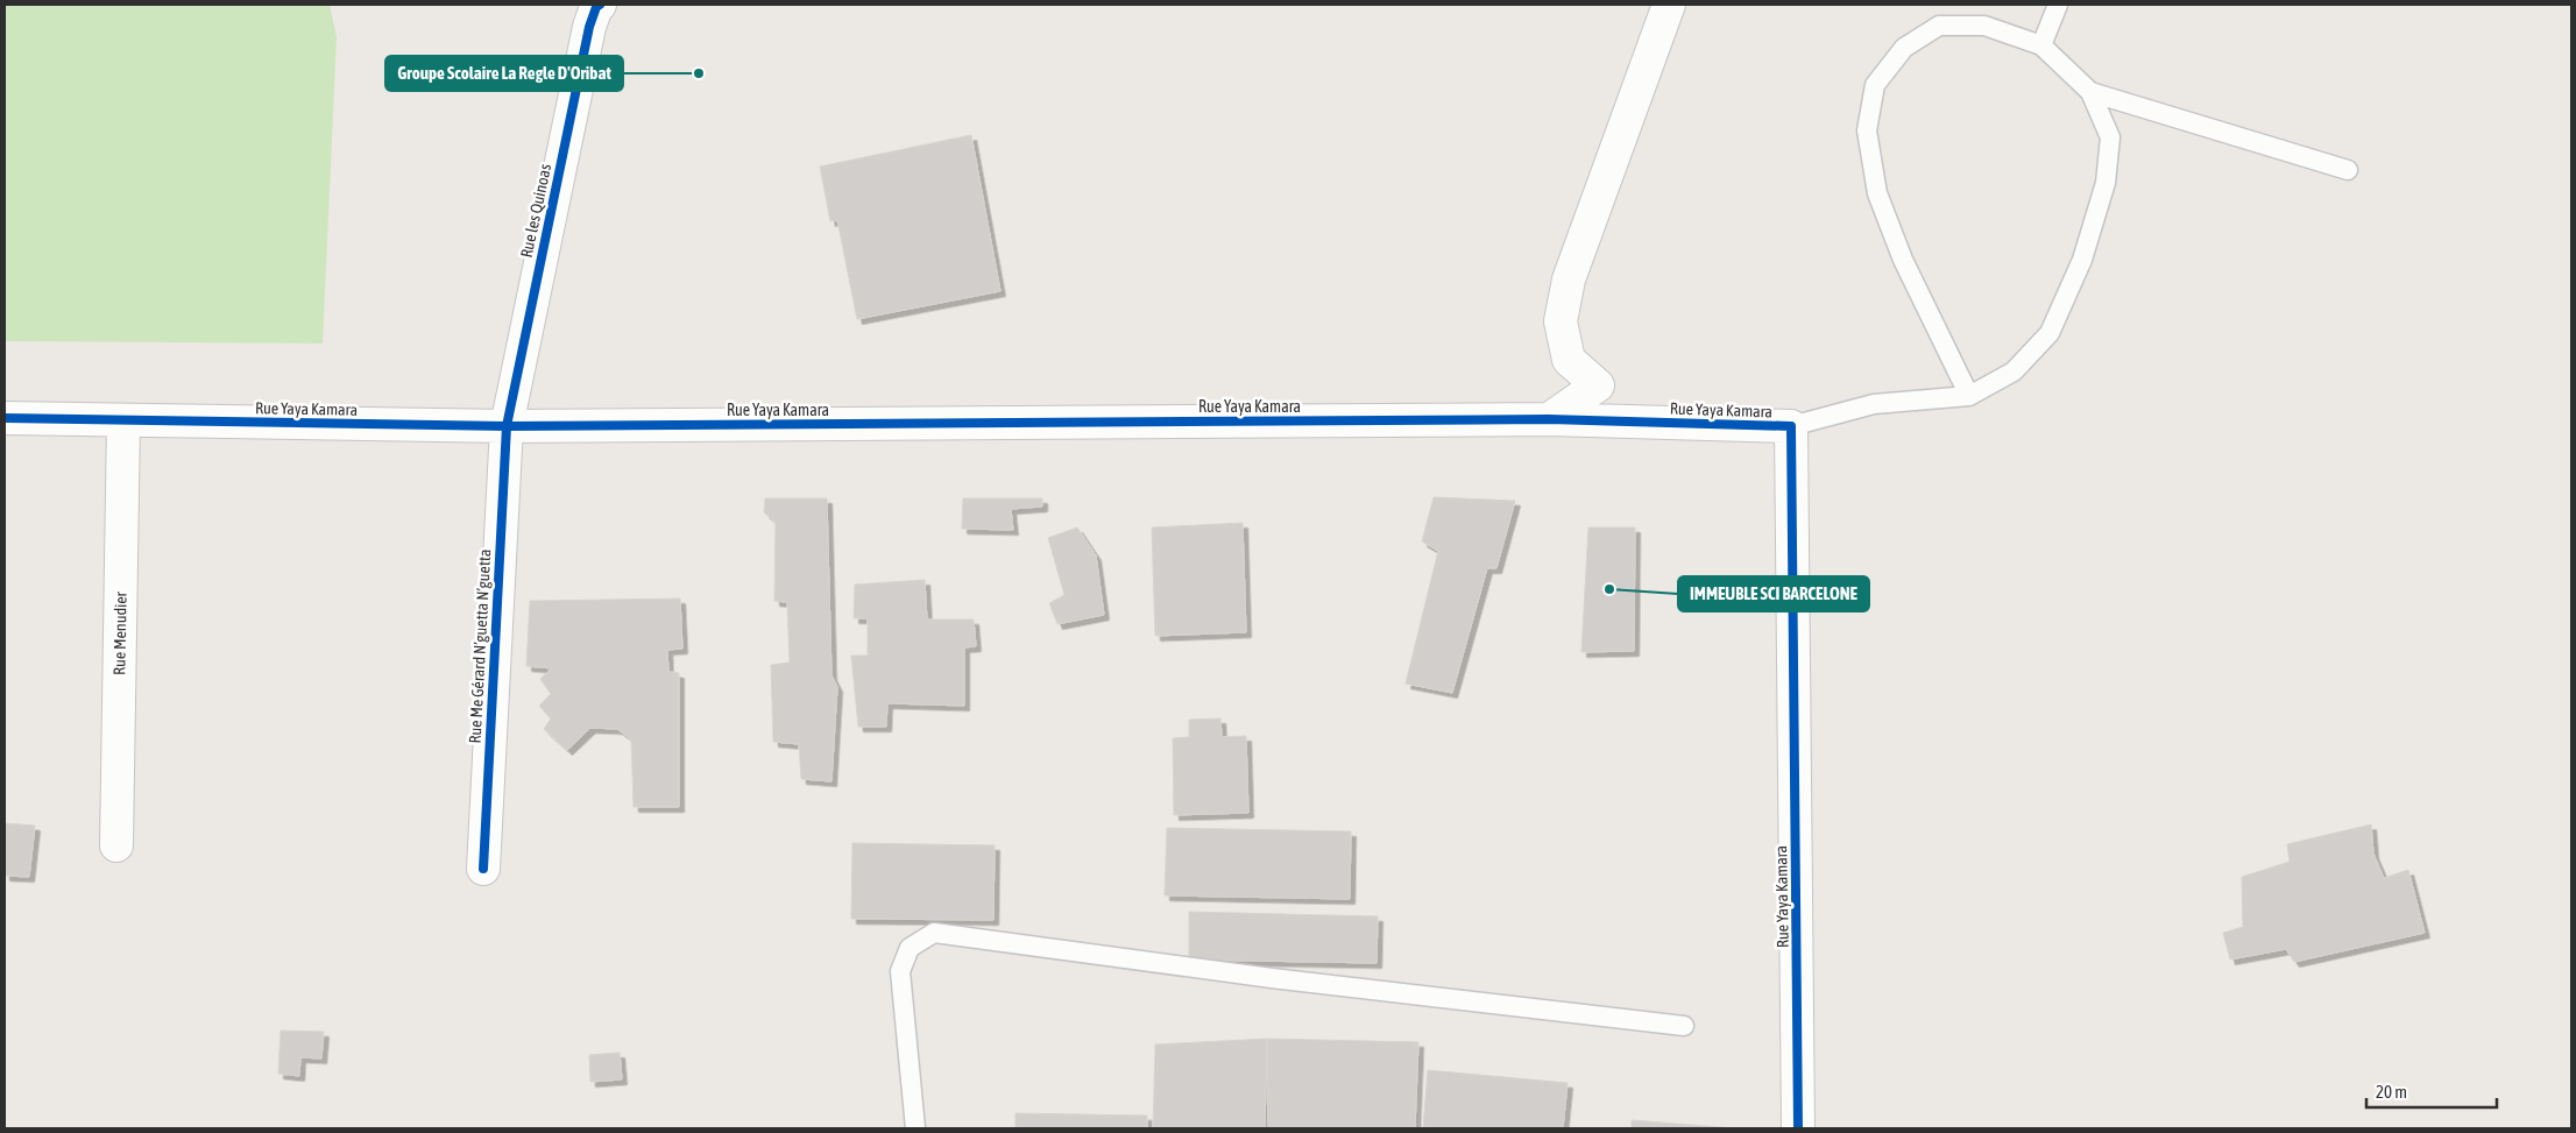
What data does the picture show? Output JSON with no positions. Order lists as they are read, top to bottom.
{
  "streets": {
    "street": [
      "Rue les Quinoas",
      "Rue Yaya Kamara",
      "Rue Menudier",
      "Rue Me Gérard N’guetta N’guetta"
    ]
  },
  "crossings": [
    ["Rue les Quinoas", "Rue Yaya Kamara"],
    ["Rue les Quinoas", "Rue Me Gérard N’guetta N’guetta"],
    ["Rue Yaya Kamara", "Rue Menudier"],
    ["Rue Yaya Kamara", "Rue Me Gérard N’guetta N’guetta"]
  ],
  "places": ["Groupe Scolaire La Regle D'Oribat", "IMMEUBLE SCI BARCELONE"],
  "scale_bar": "20 m"
}
